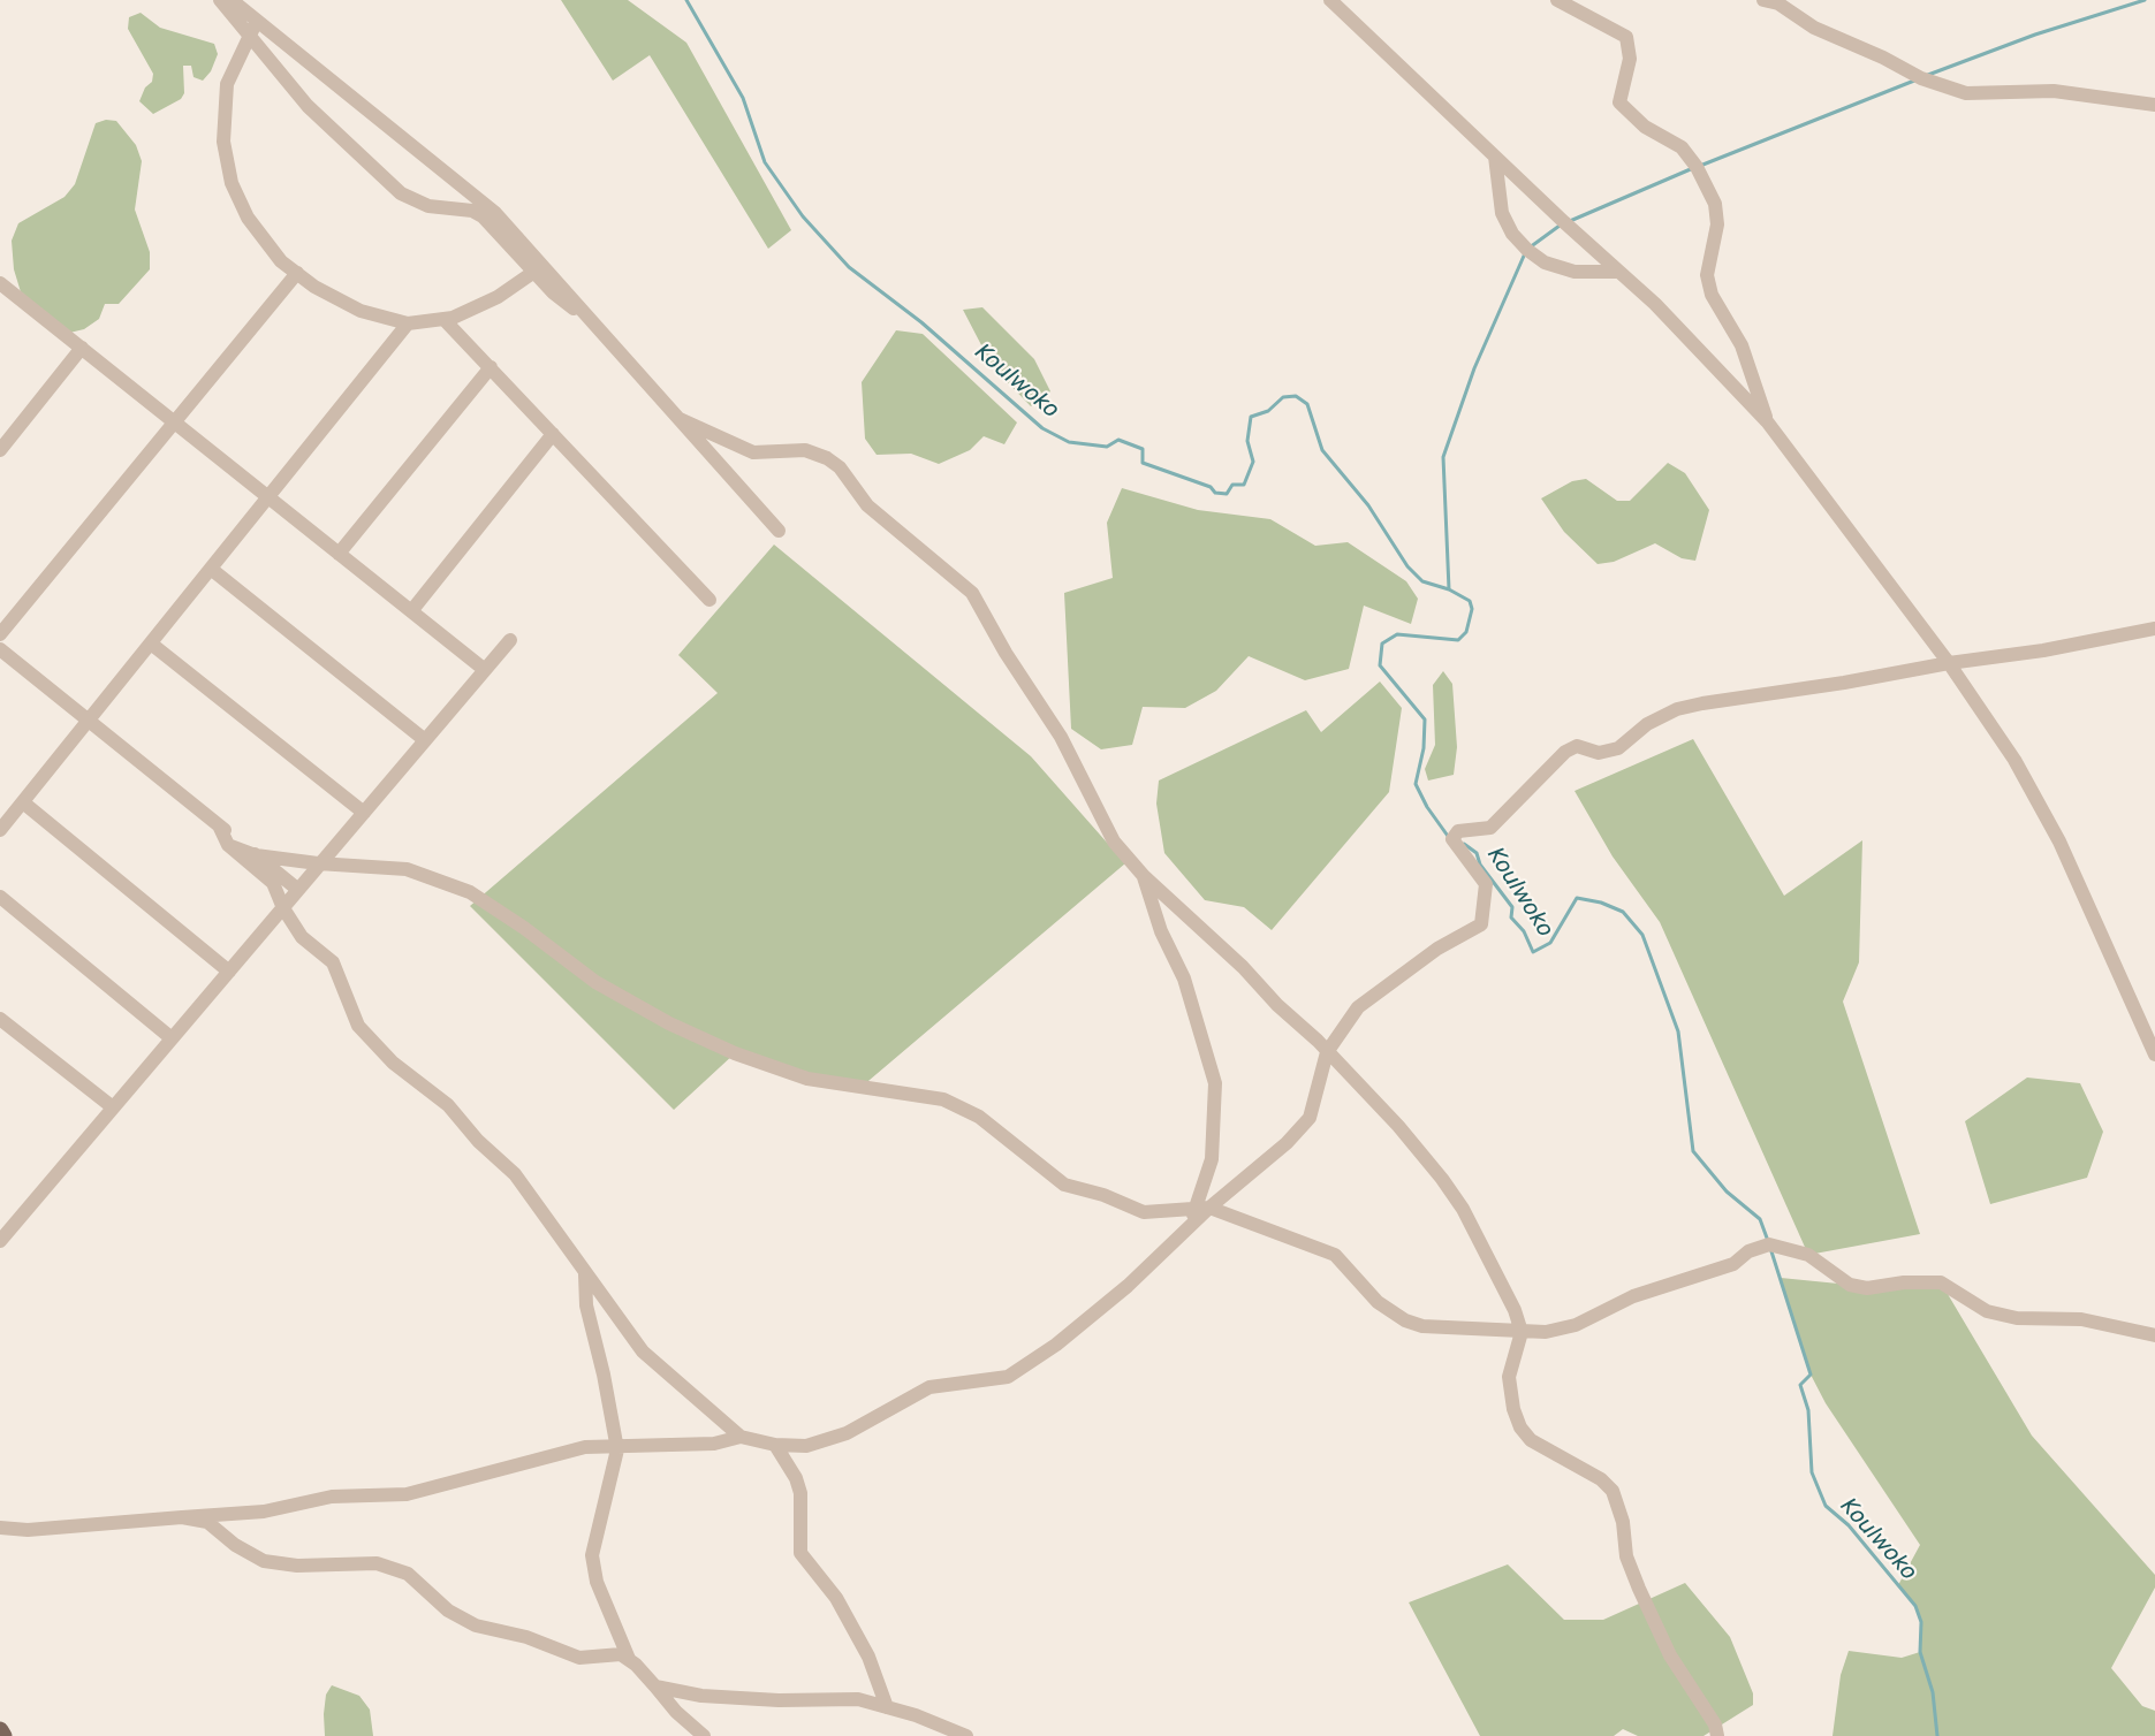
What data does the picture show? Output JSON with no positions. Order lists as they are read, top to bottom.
{
  "water": ["Koulwoko"]
}
